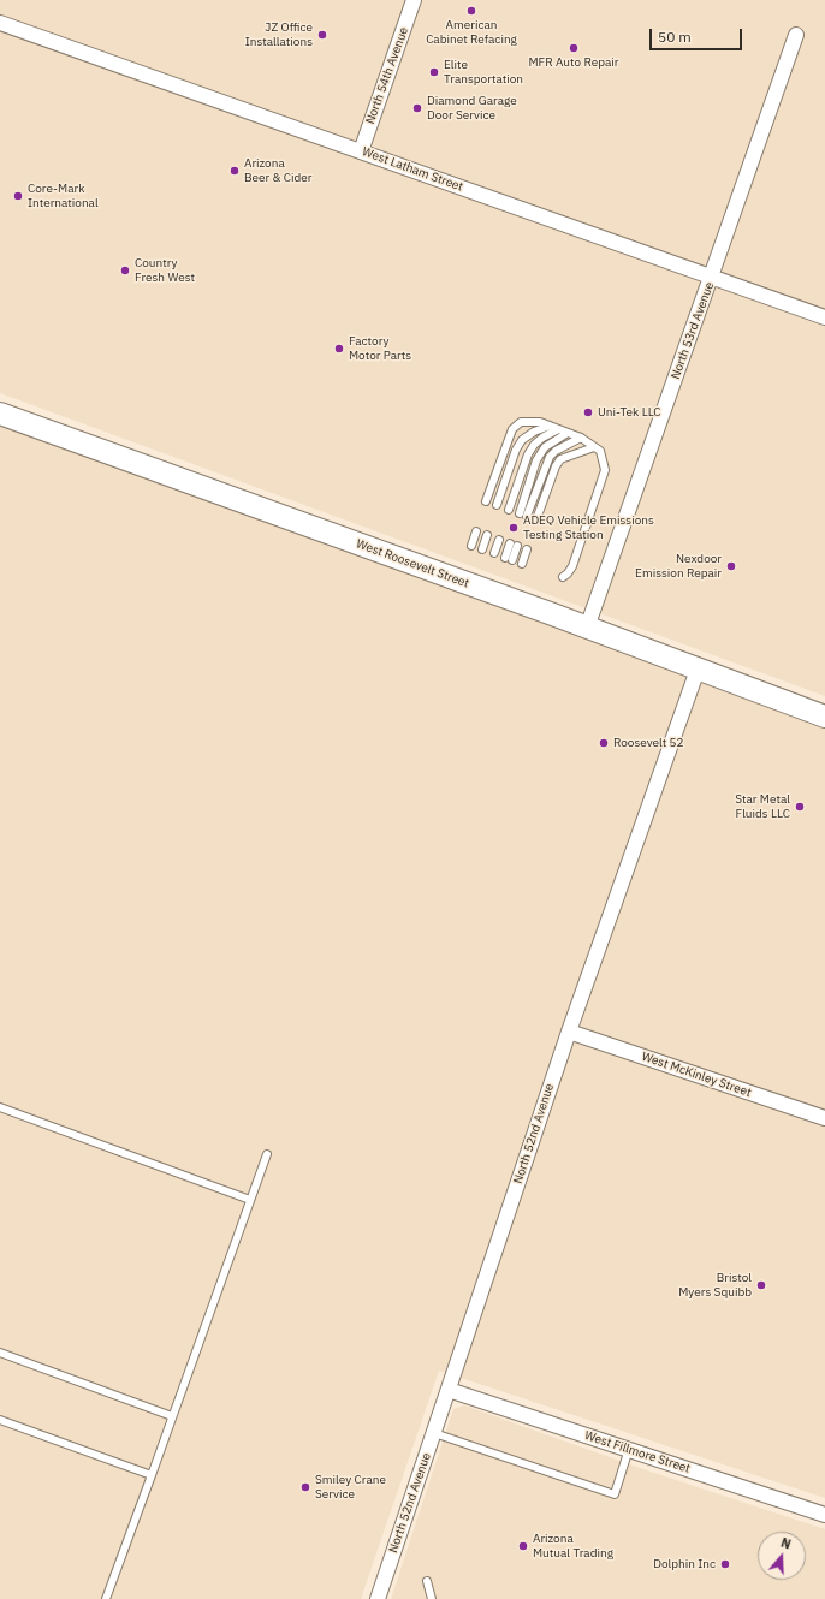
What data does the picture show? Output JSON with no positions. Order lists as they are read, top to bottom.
{
  "streets": {
    "street": [
      "North 54th Avenue",
      "West Latham Street",
      "North 53rd Avenue",
      "West Roosevelt Street",
      "West McKinley Street",
      "North 52nd Avenue",
      "West Fillmore Street"
    ]
  },
  "crossings": [
    ["North 54th Avenue", "West Latham Street"],
    ["West Latham Street", "North 53rd Avenue"],
    ["North 53rd Avenue", "West Roosevelt Street"],
    ["West Roosevelt Street", "North 52nd Avenue"],
    ["West McKinley Street", "North 52nd Avenue"],
    ["North 52nd Avenue", "West Fillmore Street"]
  ],
  "places": [
    "American Cabinet Refacing",
    "JZ Office Installations",
    "MFR Auto Repair",
    "Elite Transportation",
    "Diamond Garage Door Service",
    "Arizona Beer & Cider",
    "Core-Mark International",
    "Country Fresh West",
    "Factory Motor Parts",
    "Uni-Tek LLC",
    "ADEQ Vehicle Emissions Testing Station",
    "Nexdoor Emission Repair",
    "Roosevelt 52",
    "Star Metal Fluids LLC",
    "Bristol Myers Squibb",
    "Smiley Crane Service",
    "Arizona Mutual Trading",
    "Dolphin Inc"
  ],
  "scale_bar": "50 m",
  "north": "top"
}
